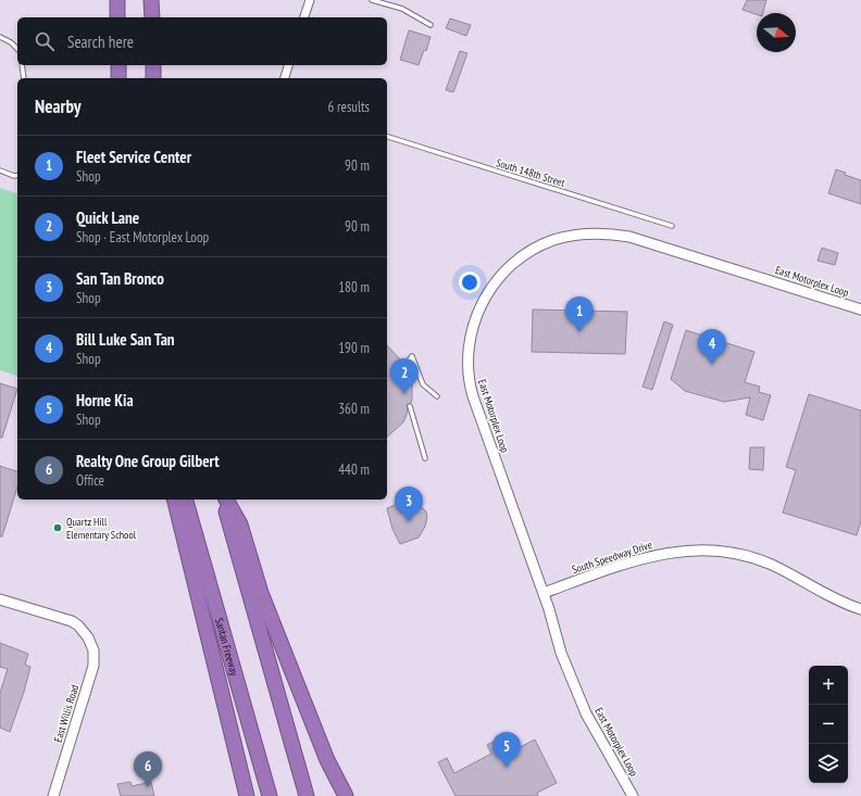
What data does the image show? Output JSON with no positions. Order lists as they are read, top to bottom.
{
  "streets": {
    "highway": ["Santan Freeway"],
    "street": ["East Motorplex Loop", "South Speedway Drive", "East Willis Road"],
    "lane": ["South 148th Street"]
  },
  "crossings": [
    ["East Motorplex Loop", "South Speedway Drive"]
  ],
  "places": ["Quartz Hill Elementary School"],
  "north": "right",
  "page": {
    "search": "Search here",
    "heading": ["Nearby", "6 results"],
    "list": [
      {
        "mark": "1",
        "name": "Fleet Service Center",
        "note": "Shop",
        "value": "90 m"
      },
      {
        "mark": "2",
        "name": "Quick Lane",
        "note": "Shop · East Motorplex Loop",
        "value": "90 m"
      },
      {
        "mark": "3",
        "name": "San Tan Bronco",
        "note": "Shop",
        "value": "180 m"
      },
      {
        "mark": "4",
        "name": "Bill Luke San Tan",
        "note": "Shop",
        "value": "190 m"
      },
      {
        "mark": "5",
        "name": "Horne Kia",
        "note": "Shop",
        "value": "360 m"
      },
      {
        "mark": "6",
        "name": "Realty One Group Gilbert",
        "note": "Office",
        "value": "440 m"
      }
    ],
    "pins": [
      "1",
      "4",
      "2",
      "3",
      "5",
      "6"
    ],
    "map_buttons": ["+", "−"]
  }
}
